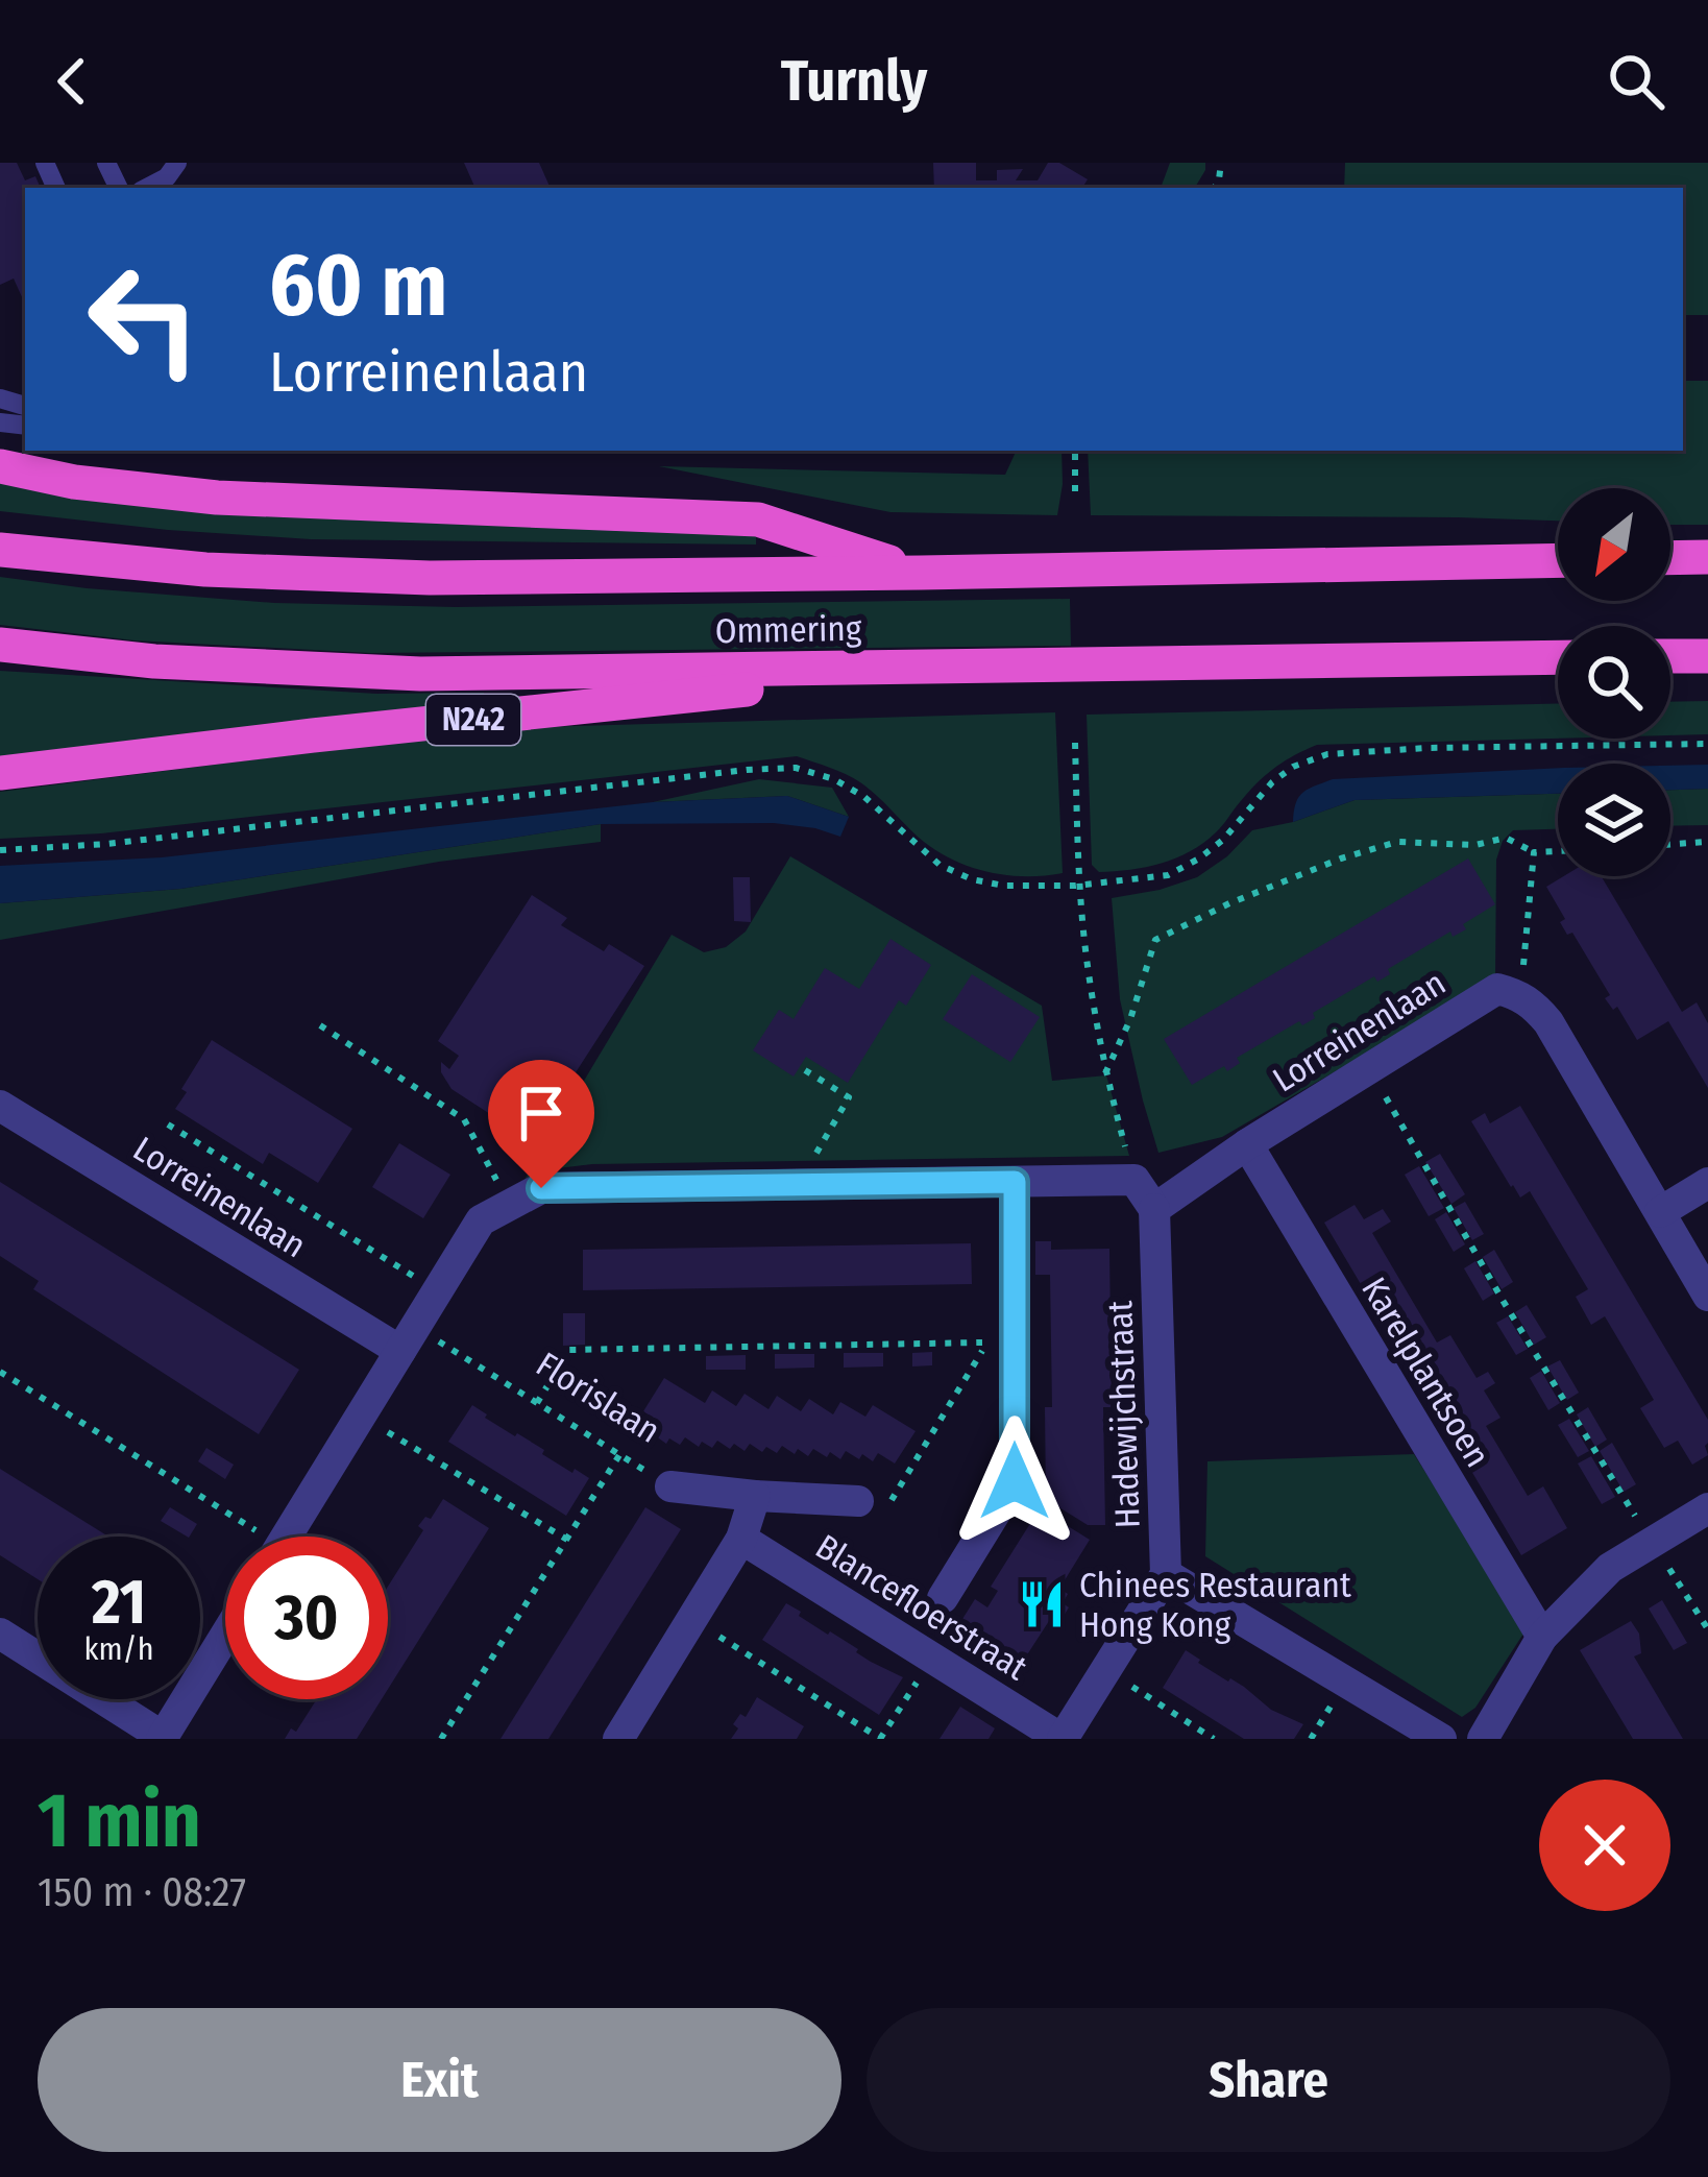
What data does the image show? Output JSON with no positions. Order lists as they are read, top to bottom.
{
  "streets": {
    "highway": ["Ommering", "N242"],
    "street": [
      "Lorreinenlaan",
      "Karelplantsoen",
      "Florislaan",
      "Hadewijchstraat",
      "Blancefloerstraat"
    ]
  },
  "crossings": [
    ["Ommering", "N242"],
    ["Lorreinenlaan", "Karelplantsoen"],
    ["Lorreinenlaan", "Florislaan"],
    ["Lorreinenlaan", "Hadewijchstraat"],
    ["Hadewijchstraat", "Blancefloerstraat"]
  ],
  "places": {
    "restaurant": ["Chinees Restaurant Hong Kong"]
  },
  "north": "bottom left",
  "page": {
    "header": "Turnly",
    "turn": ["60 m", "Lorreinenlaan"],
    "speed": "21 km/h",
    "limit": "30",
    "heading": ["1 min", "150 m · 08:27"],
    "buttons": ["Exit", "Share"]
  }
}
